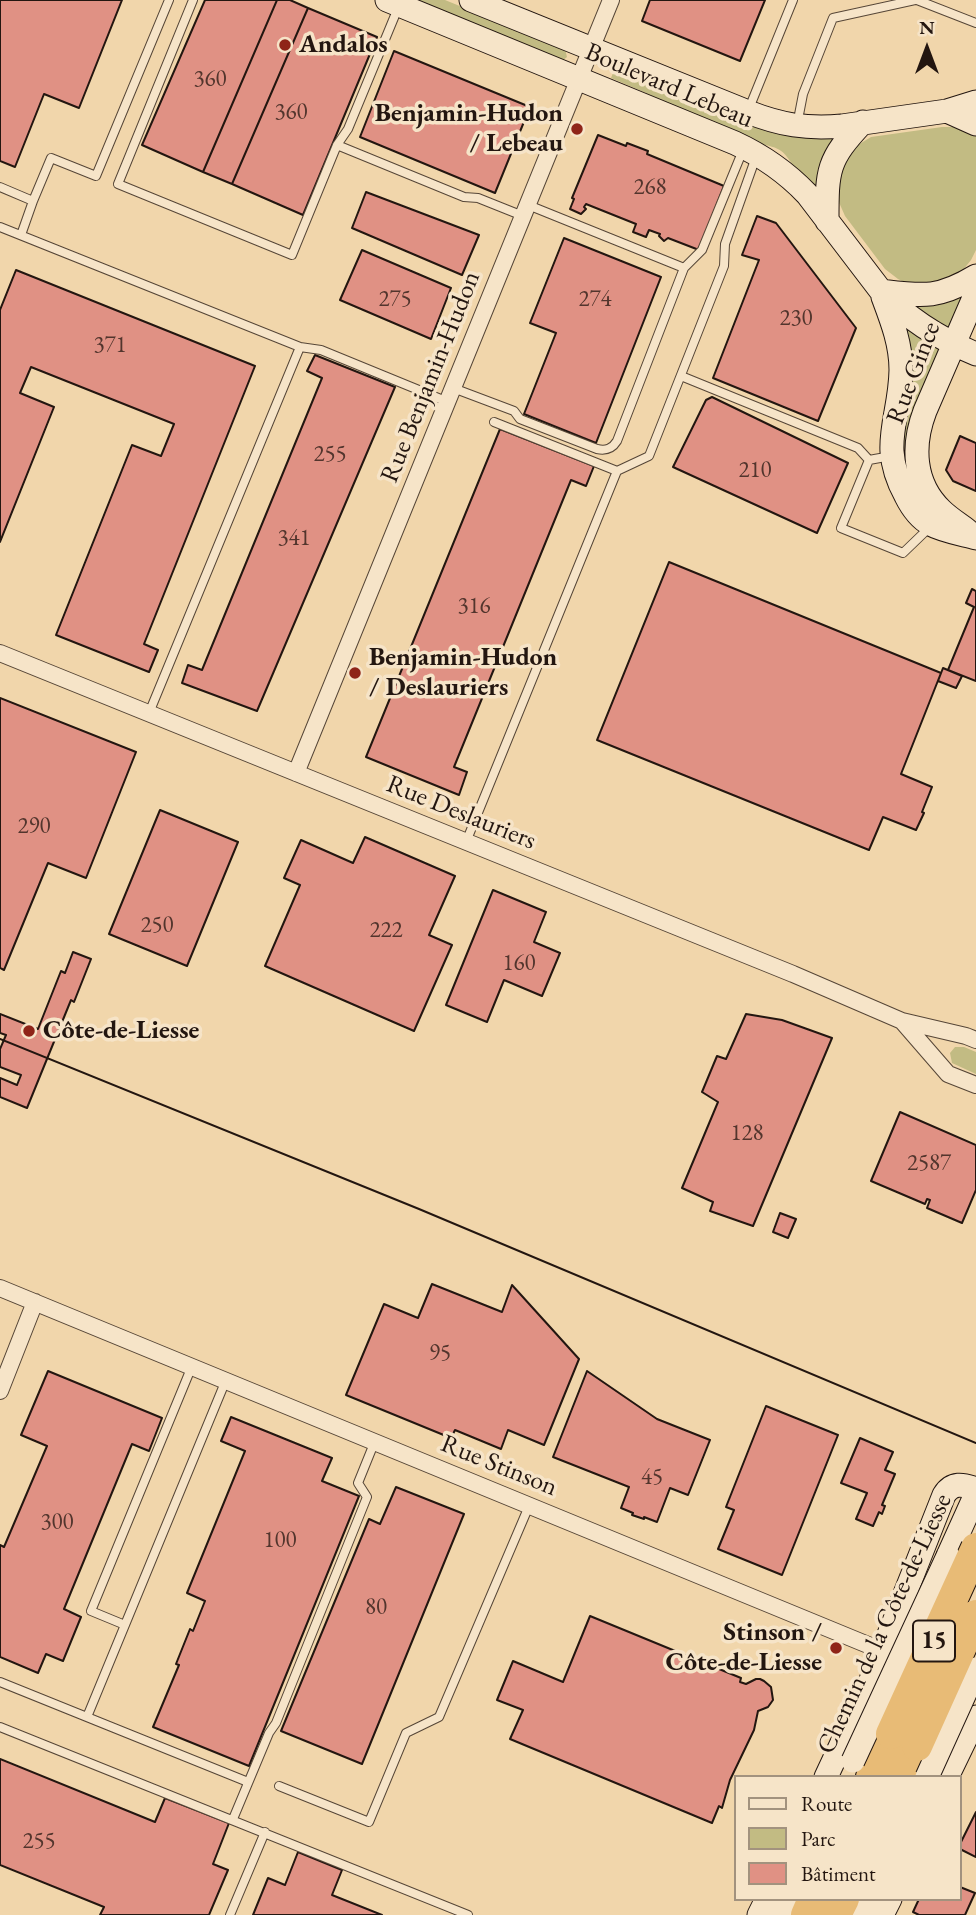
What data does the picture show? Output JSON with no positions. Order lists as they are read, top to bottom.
{
  "streets": {
    "highway": ["15"],
    "street": [
      "Boulevard Lebeau",
      "Rue Gince",
      "Rue Benjamin-Hudon",
      "Rue Deslauriers",
      "Rue Stinson",
      "Chemin de la Côte-de-Liesse"
    ]
  },
  "crossings": [
    ["Boulevard Lebeau", "Rue Gince"],
    ["Boulevard Lebeau", "Rue Benjamin-Hudon"],
    ["Rue Benjamin-Hudon", "Rue Deslauriers"],
    ["Rue Stinson", "Chemin de la Côte-de-Liesse"],
    ["Chemin de la Côte-de-Liesse", "15"]
  ],
  "places": [
    "Andalos",
    "Benjamin-Hudon / Lebeau",
    "Benjamin-Hudon / Deslauriers",
    "Côte-de-Liesse",
    "Stinson / Côte-de-Liesse"
  ],
  "house_numbers": [
    "360",
    "360",
    "268",
    "275",
    "274",
    "230",
    "371",
    "255",
    "210",
    "341",
    "316",
    "290",
    "250",
    "222",
    "160",
    "128",
    "2587",
    "95",
    "45",
    "300",
    "100",
    "80",
    "255"
  ],
  "legend": ["Route", "Parc", "Bâtiment"],
  "north": "top"
}
